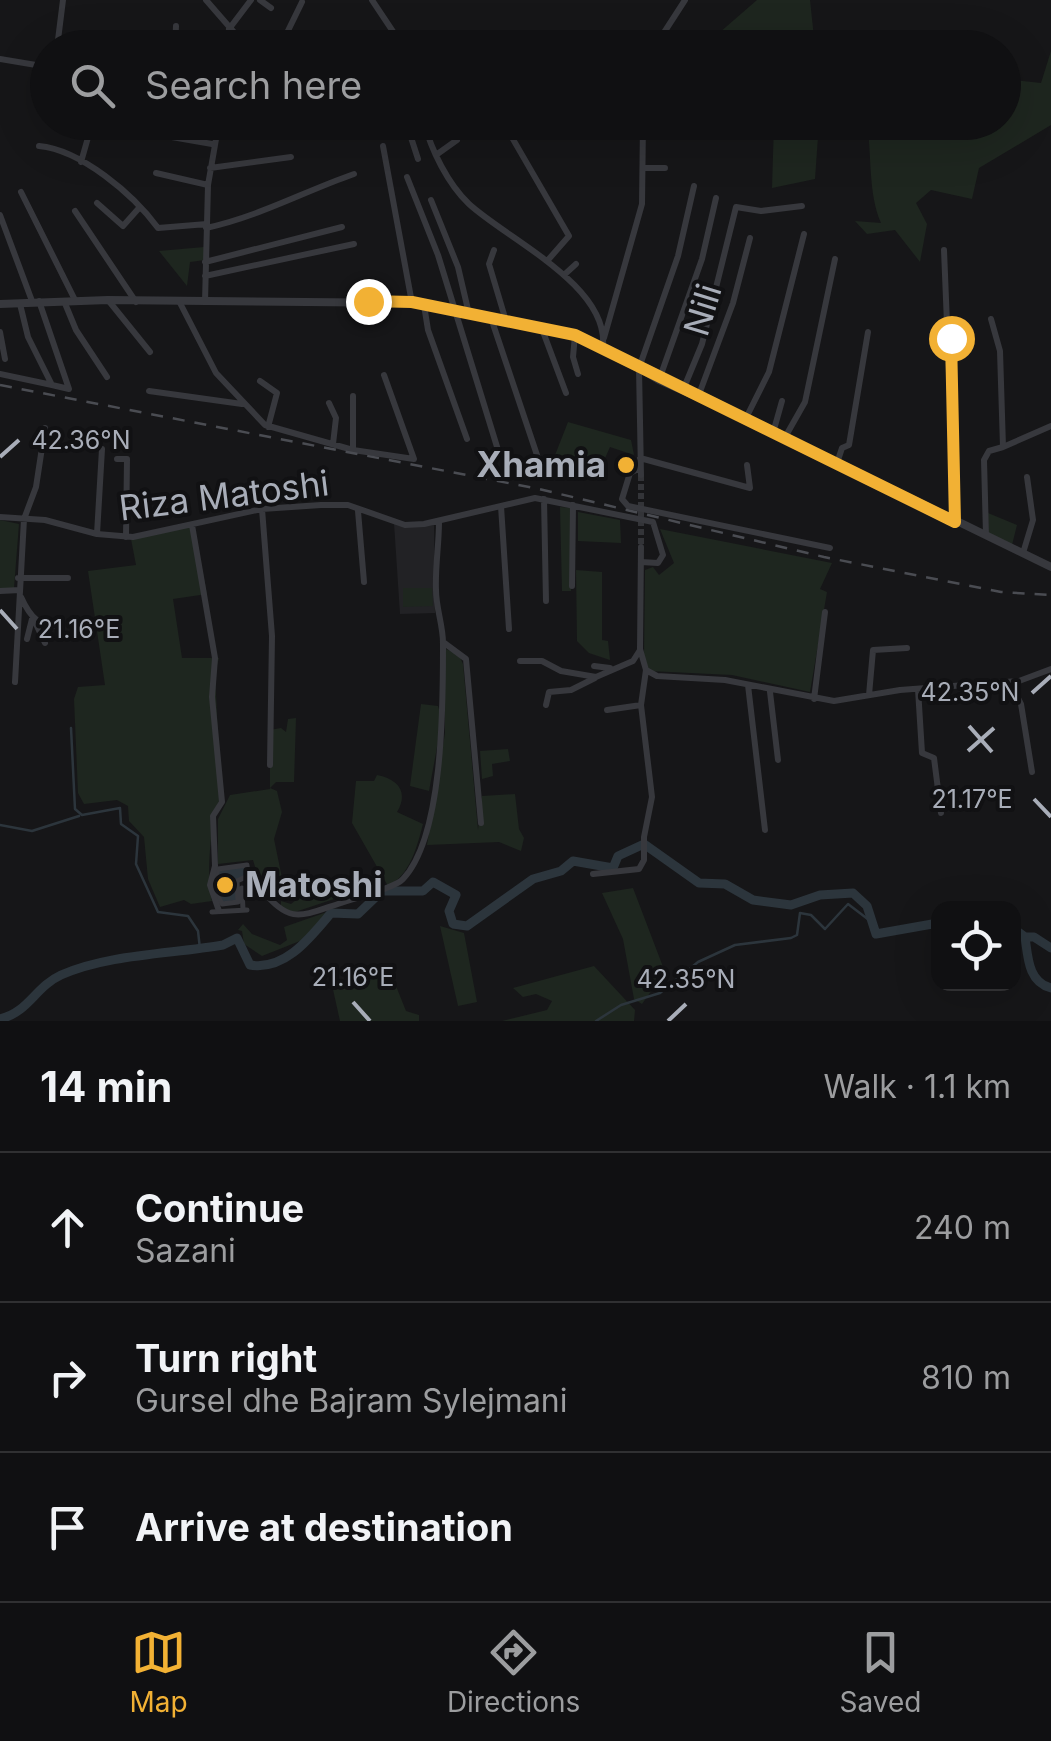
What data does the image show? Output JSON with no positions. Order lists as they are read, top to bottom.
{
  "streets": {
    "street": ["Nili", "Riza Matoshi"]
  },
  "places": ["Xhamia", "Matoshi"],
  "page": {
    "search": "Search here",
    "heading": ["14 min", "Walk · 1.1 km"],
    "list": [
      ["Continue", "Sazani", "240 m"],
      ["Turn right", "Gursel dhe Bajram Sylejmani", "810 m"],
      "Arrive at destination"
    ],
    "nav": ["Map", "Directions", "Saved"]
  },
  "coordinates": [
    "42.36°N",
    "21.16°E",
    "42.35°N",
    "21.17°E"
  ]
}
